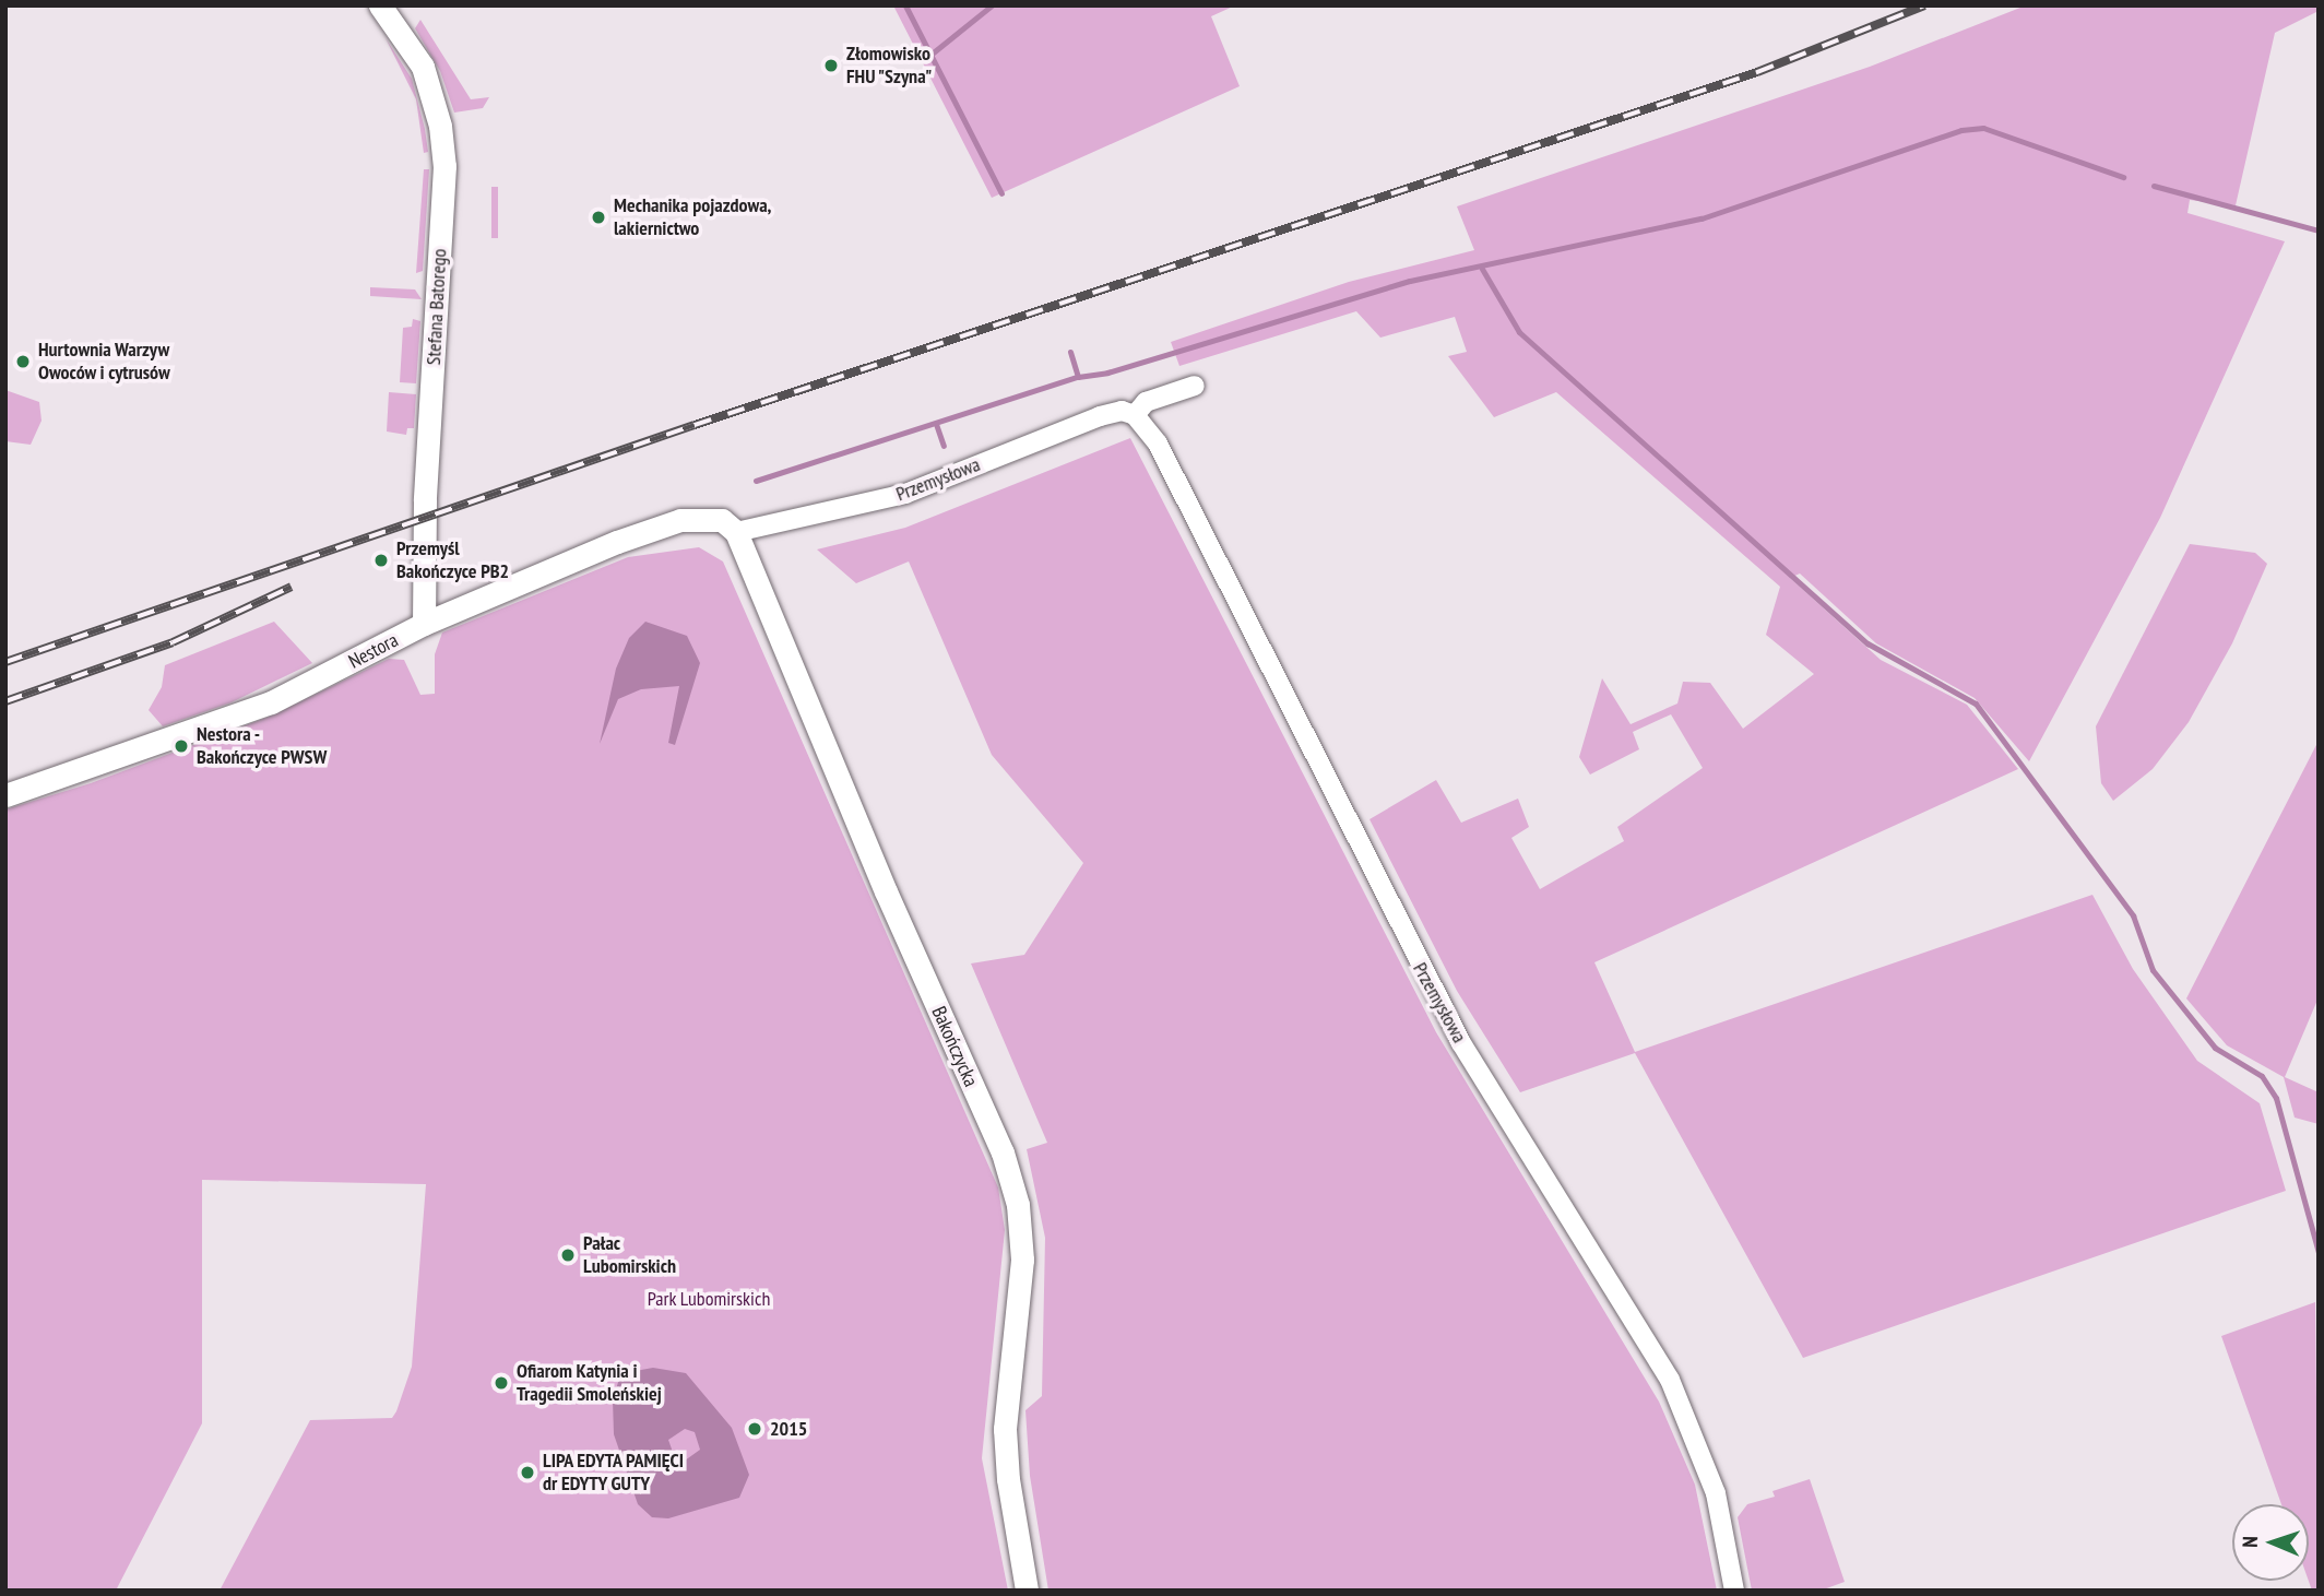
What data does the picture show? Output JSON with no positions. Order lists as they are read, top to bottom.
{
  "streets": {
    "street": [
      "Stefana Batorego",
      "Przemysłowa",
      "Nestora",
      "Bakończycka"
    ]
  },
  "crossings": [
    ["Stefana Batorego", "Nestora"],
    ["Przemysłowa", "Nestora"],
    ["Przemysłowa", "Bakończycka"],
    ["Nestora", "Bakończycka"]
  ],
  "parks": ["Park Lubomirskich"],
  "places": [
    "Złomowisko FHU \"Szyna\"",
    "Mechanika pojazdowa, lakiernictwo",
    "Hurtownia Warzyw Owoców i cytrusów",
    "Przemyśl Bakończyce PB2",
    "Nestora - Bakończyce PWSW",
    "Pałac Lubomirskich",
    "Ofiarom Katynia i Tragedii Smoleńskiej",
    "2015",
    "LIPA EDYTA PAMIĘCI dr EDYTY GUTY"
  ],
  "north": "left"
}
